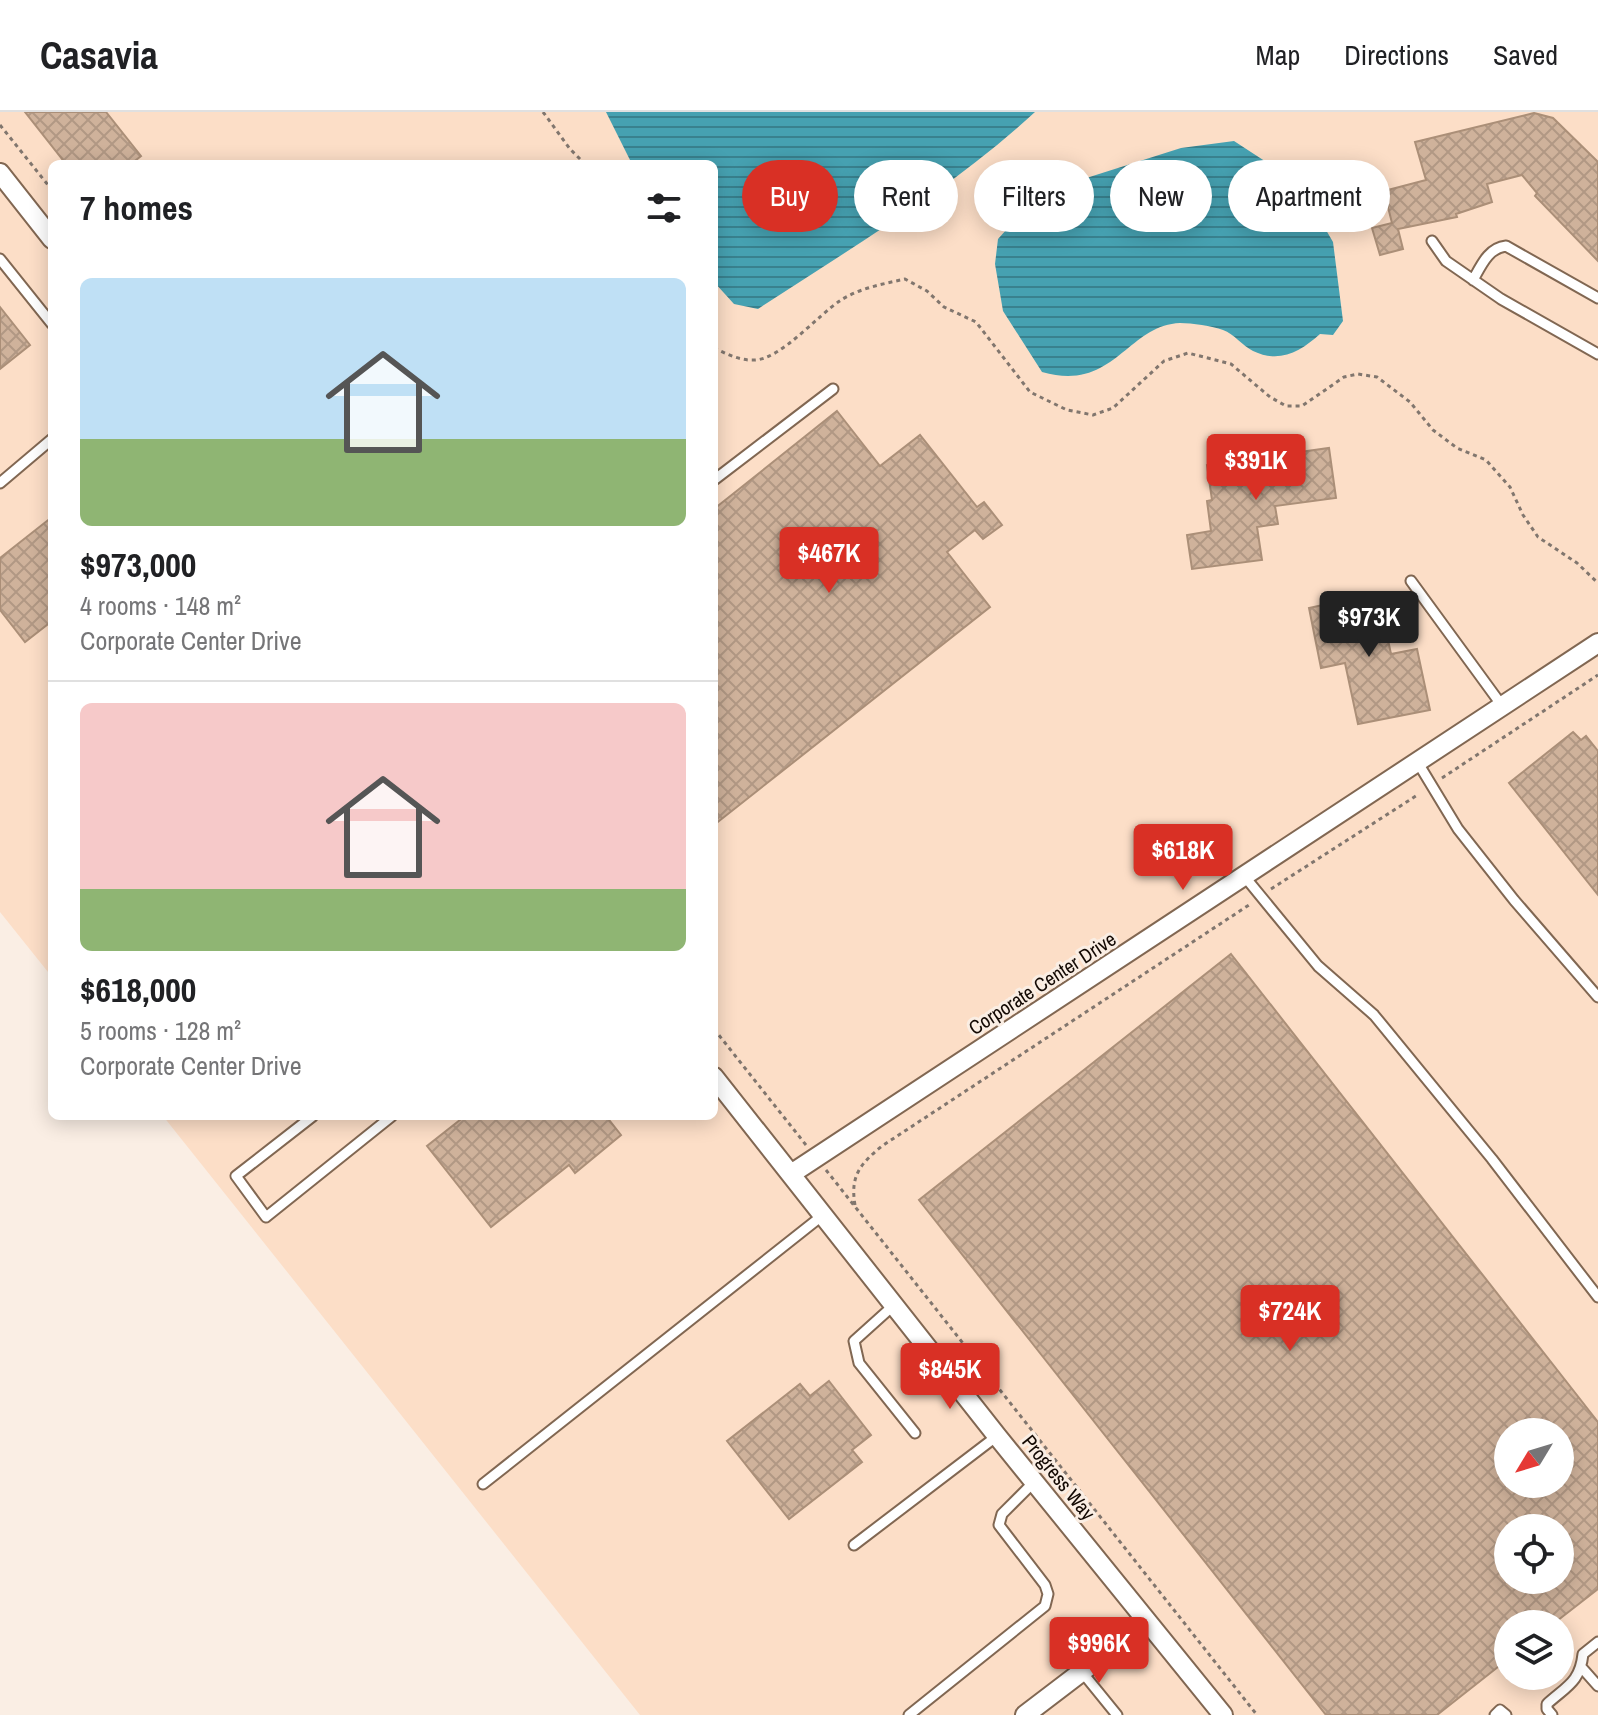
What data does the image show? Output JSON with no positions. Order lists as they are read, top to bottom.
{
  "streets": {
    "street": ["Corporate Center Drive", "Progress Way"]
  },
  "crossings": [
    ["Corporate Center Drive", "Progress Way"]
  ],
  "north": "bottom left",
  "page": {
    "header": "Casavia",
    "nav": ["Map", "Directions", "Saved"],
    "chip": [
      "Buy",
      "Rent",
      "Filters",
      "New",
      "Apartment"
    ],
    "heading": "7 homes",
    "list": [
      {
        "name": "$973,000",
        "note": "4 rooms · 148 m² · Corporate Center Drive"
      },
      {
        "name": "$618,000",
        "note": "5 rooms · 128 m² · Corporate Center Drive"
      }
    ],
    "price": [
      "$391K",
      "$467K",
      "$973K",
      "$618K",
      "$724K",
      "$845K",
      "$996K"
    ]
  }
}
